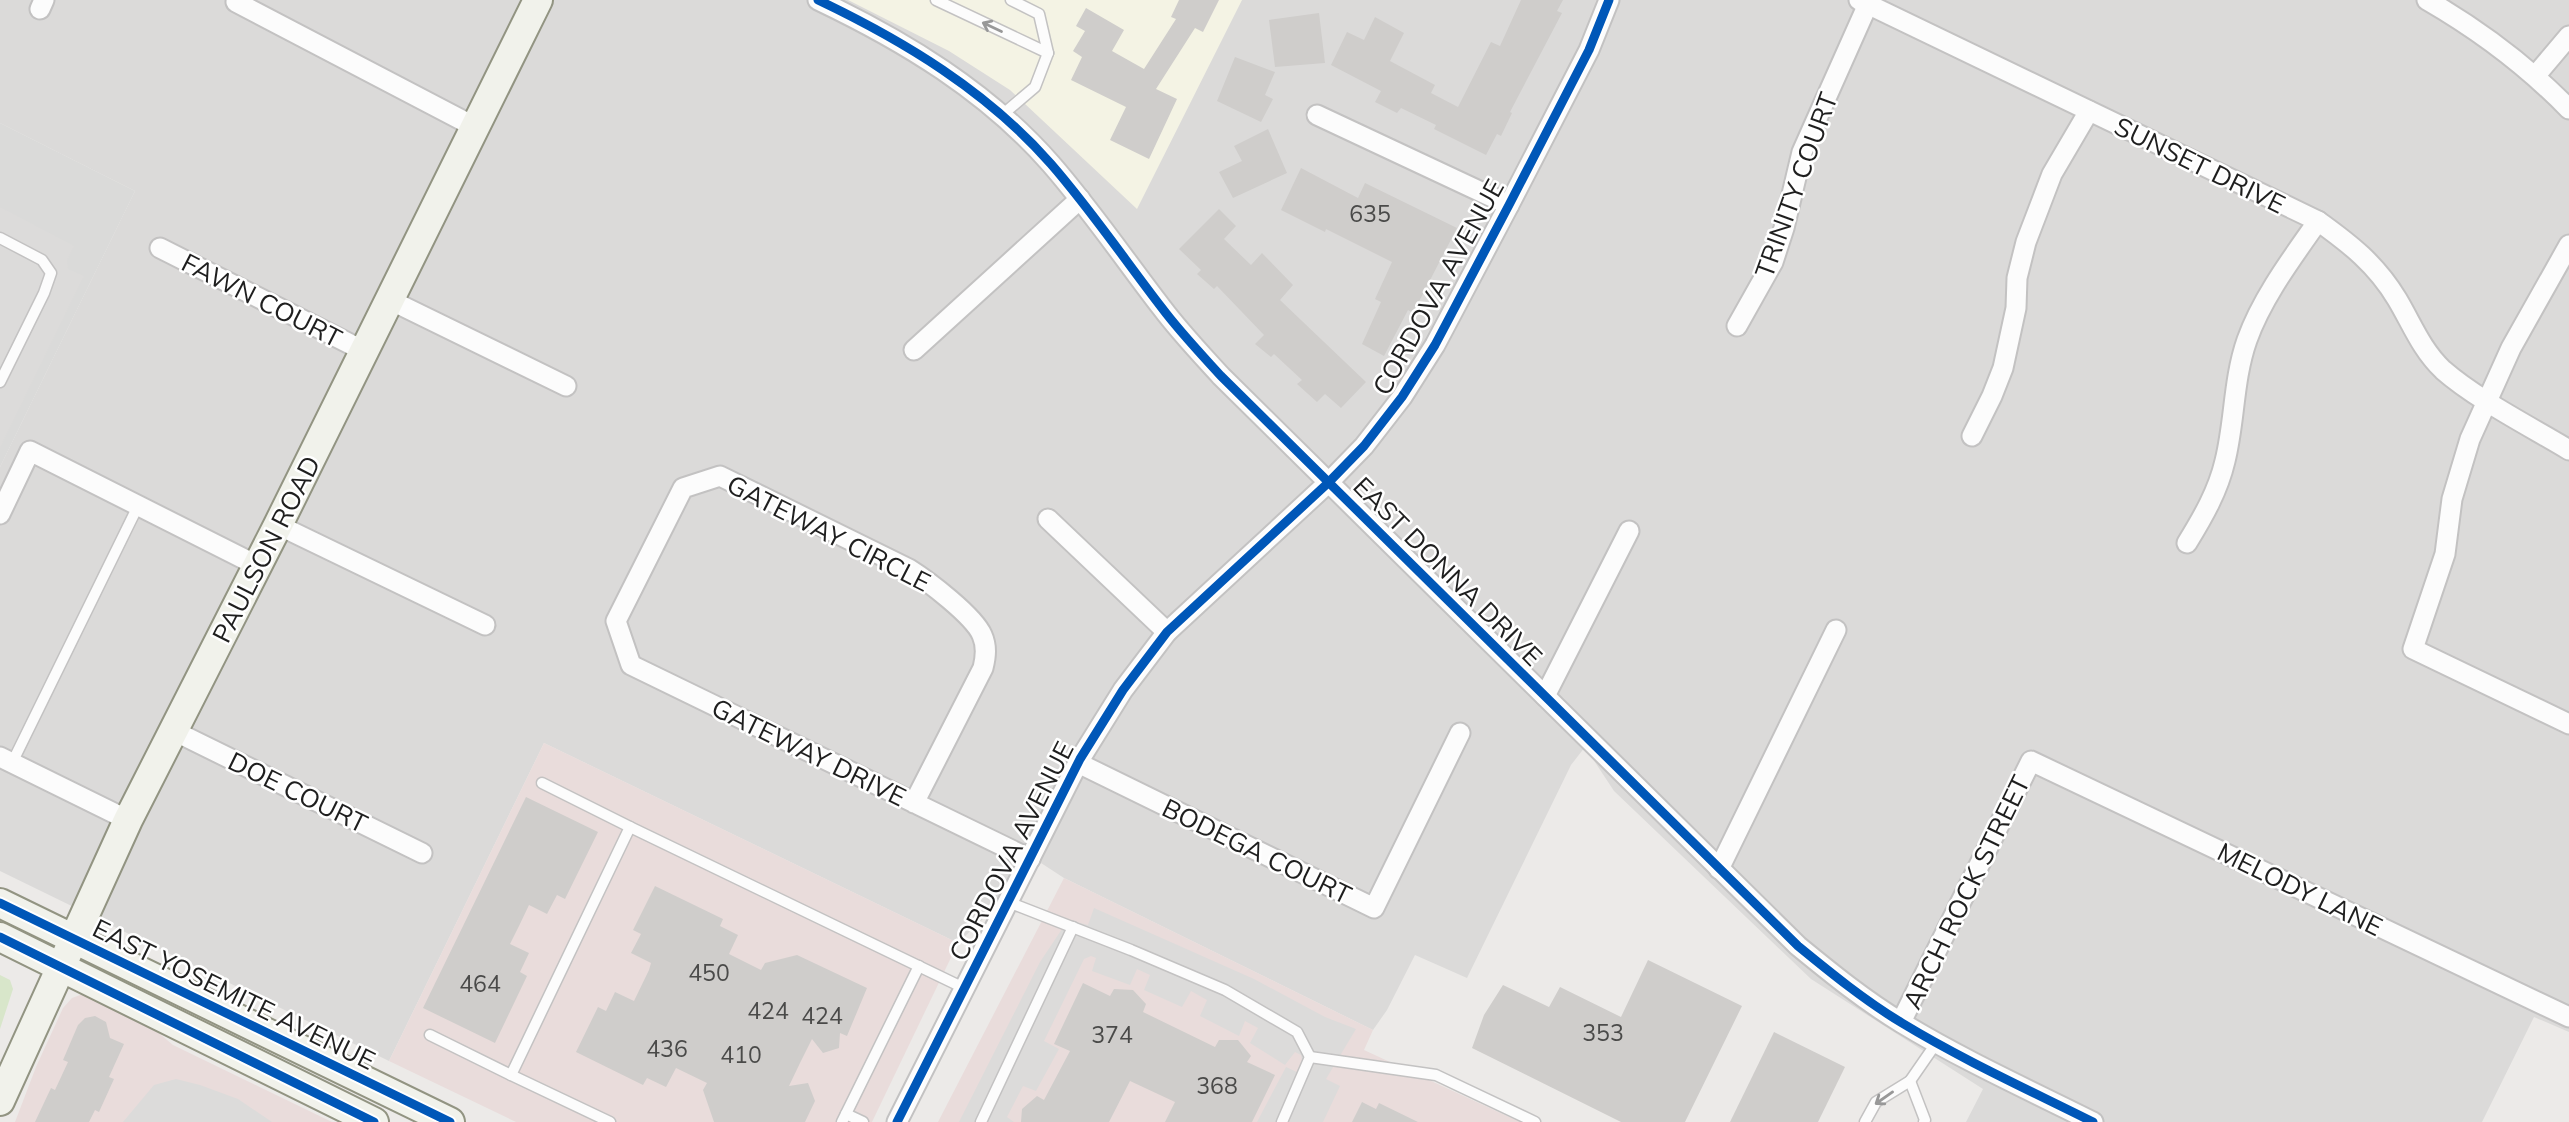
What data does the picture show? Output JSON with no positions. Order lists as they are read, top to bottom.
{
  "streets": {
    "street": [
      "SUNSET DRIVE",
      "TRINITY COURT",
      "CORDOVA AVENUE",
      "FAWN COURT",
      "GATEWAY CIRCLE",
      "PAULSON ROAD",
      "EAST DONNA DRIVE",
      "GATEWAY DRIVE",
      "DOE COURT",
      "BODEGA COURT",
      "MELODY LANE",
      "ARCH ROCK STREET",
      "EAST YOSEMITE AVENUE"
    ]
  },
  "crossings": [
    ["SUNSET DRIVE", "TRINITY COURT"],
    ["CORDOVA AVENUE", "EAST DONNA DRIVE"],
    ["CORDOVA AVENUE", "GATEWAY DRIVE"],
    ["CORDOVA AVENUE", "BODEGA COURT"],
    ["FAWN COURT", "PAULSON ROAD"],
    ["GATEWAY CIRCLE", "GATEWAY DRIVE"],
    ["PAULSON ROAD", "DOE COURT"],
    ["PAULSON ROAD", "EAST YOSEMITE AVENUE"],
    ["EAST DONNA DRIVE", "ARCH ROCK STREET"],
    ["MELODY LANE", "ARCH ROCK STREET"]
  ],
  "house_numbers": [
    "635",
    "450",
    "464",
    "424",
    "424",
    "353",
    "374",
    "436",
    "410",
    "368"
  ]
}
